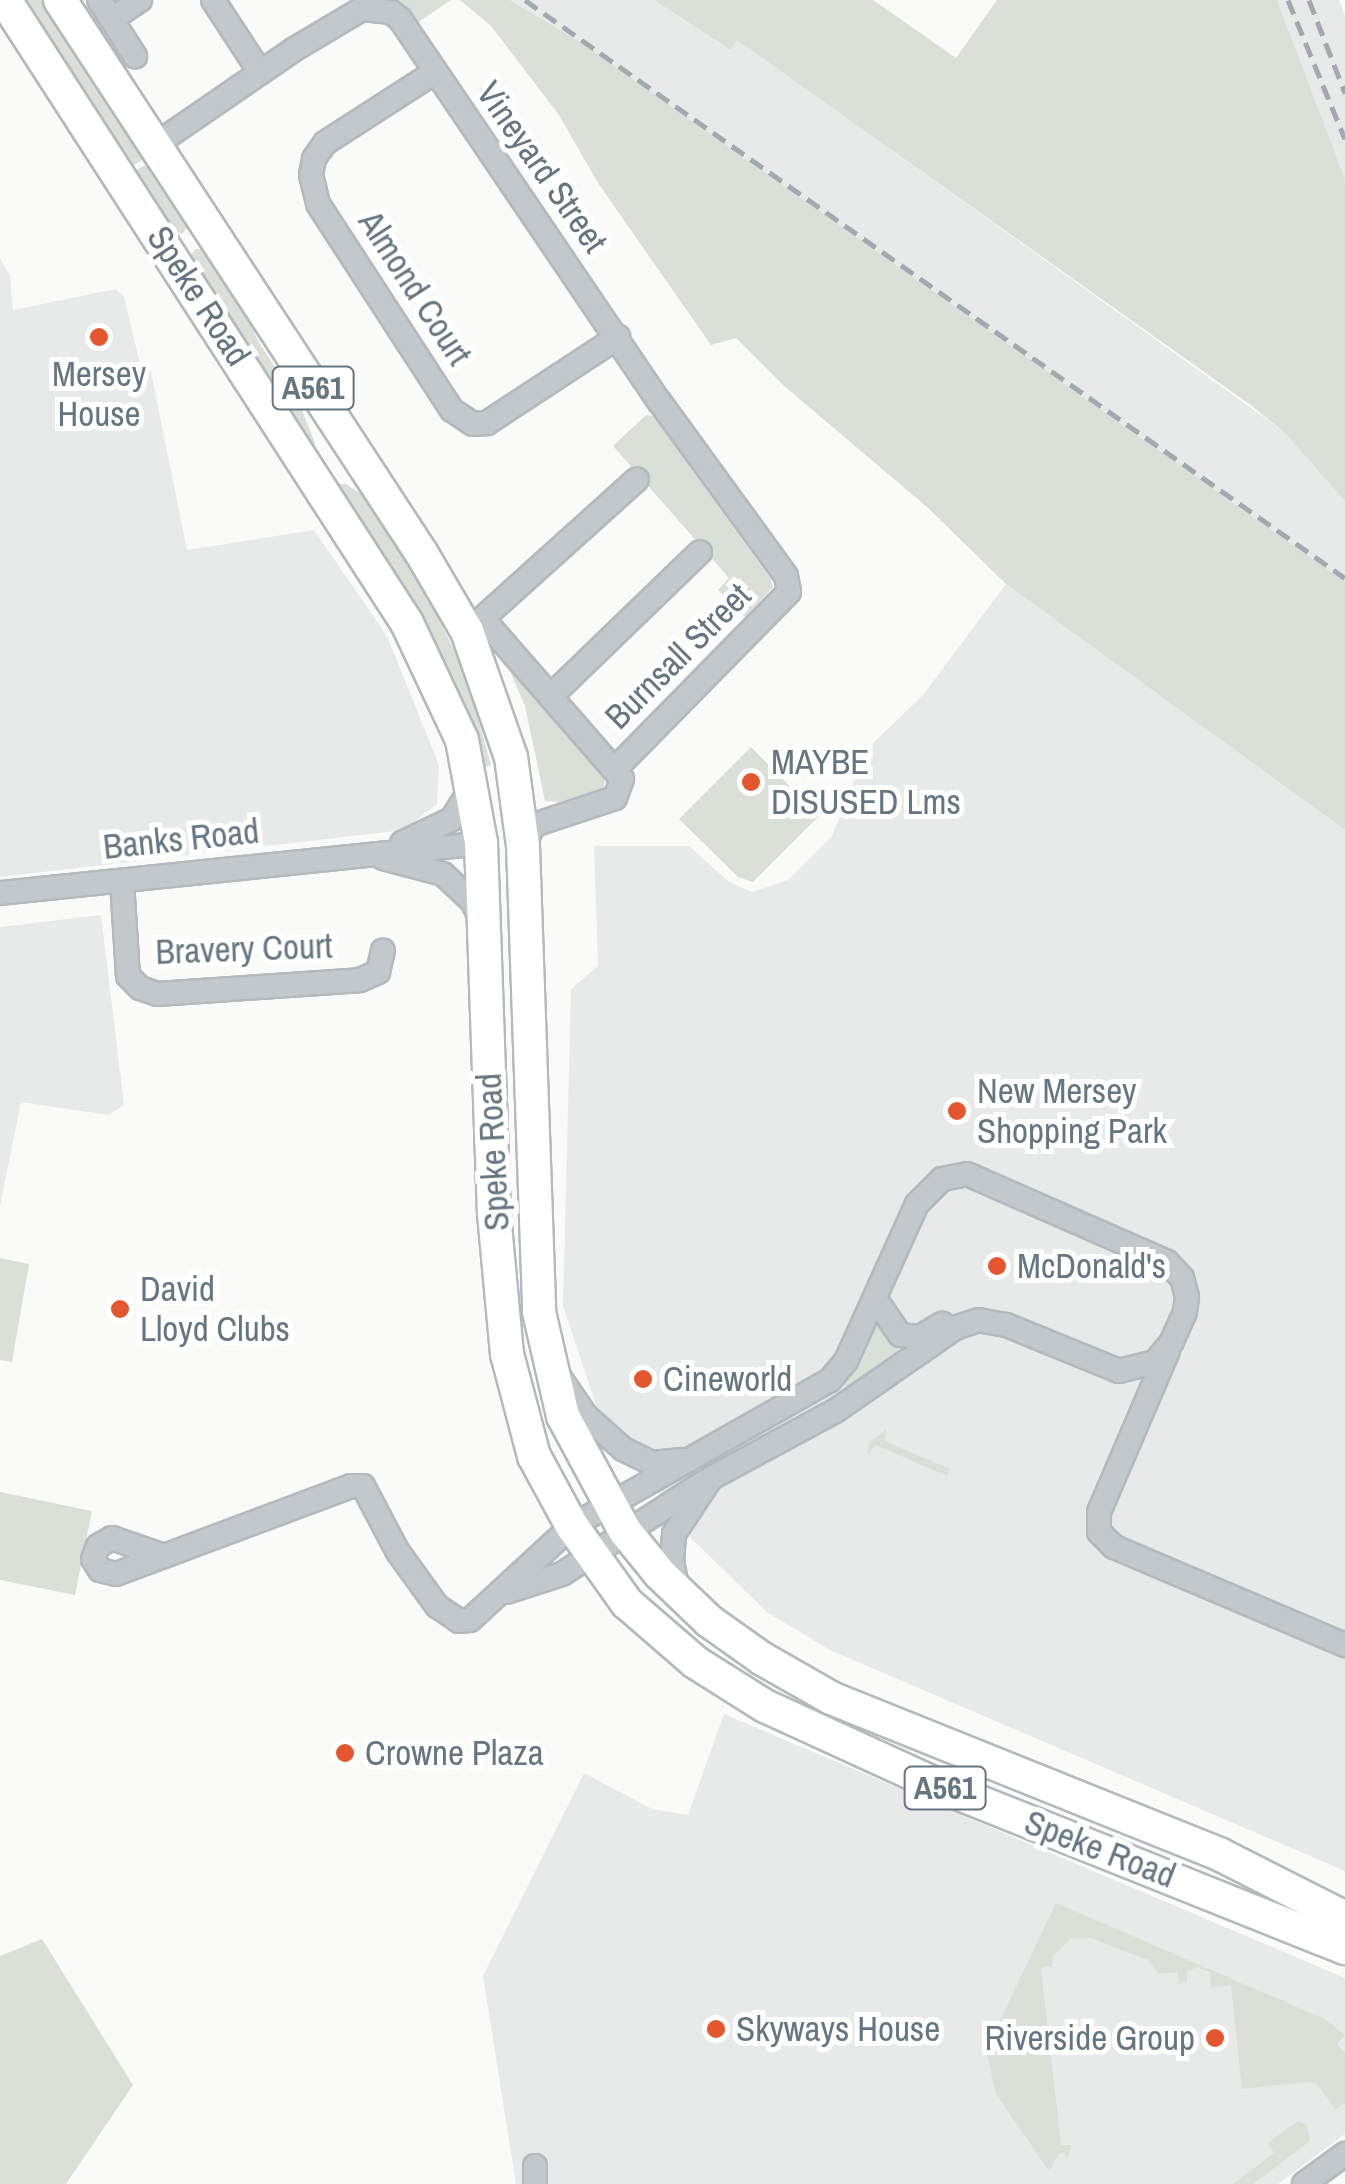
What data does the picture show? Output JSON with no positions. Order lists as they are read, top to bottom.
{
  "streets": {
    "highway": ["Speke Road", "A561"],
    "street": [
      "Vineyard Street",
      "Almond Court",
      "Burnsall Street",
      "Banks Road",
      "Bravery Court"
    ]
  },
  "crossings": [
    ["Vineyard Street", "Almond Court"],
    ["Vineyard Street", "Speke Road"],
    ["Vineyard Street", "Burnsall Street"],
    ["Speke Road", "Burnsall Street"],
    ["Speke Road", "Banks Road"],
    ["Banks Road", "Bravery Court"]
  ],
  "places": [
    "Mersey House",
    "MAYBE DISUSED Lms",
    "New Mersey Shopping Park",
    "McDonald's",
    "David Lloyd Clubs",
    "Cineworld",
    "Crowne Plaza",
    "Skyways House",
    "Riverside Group"
  ]
}
